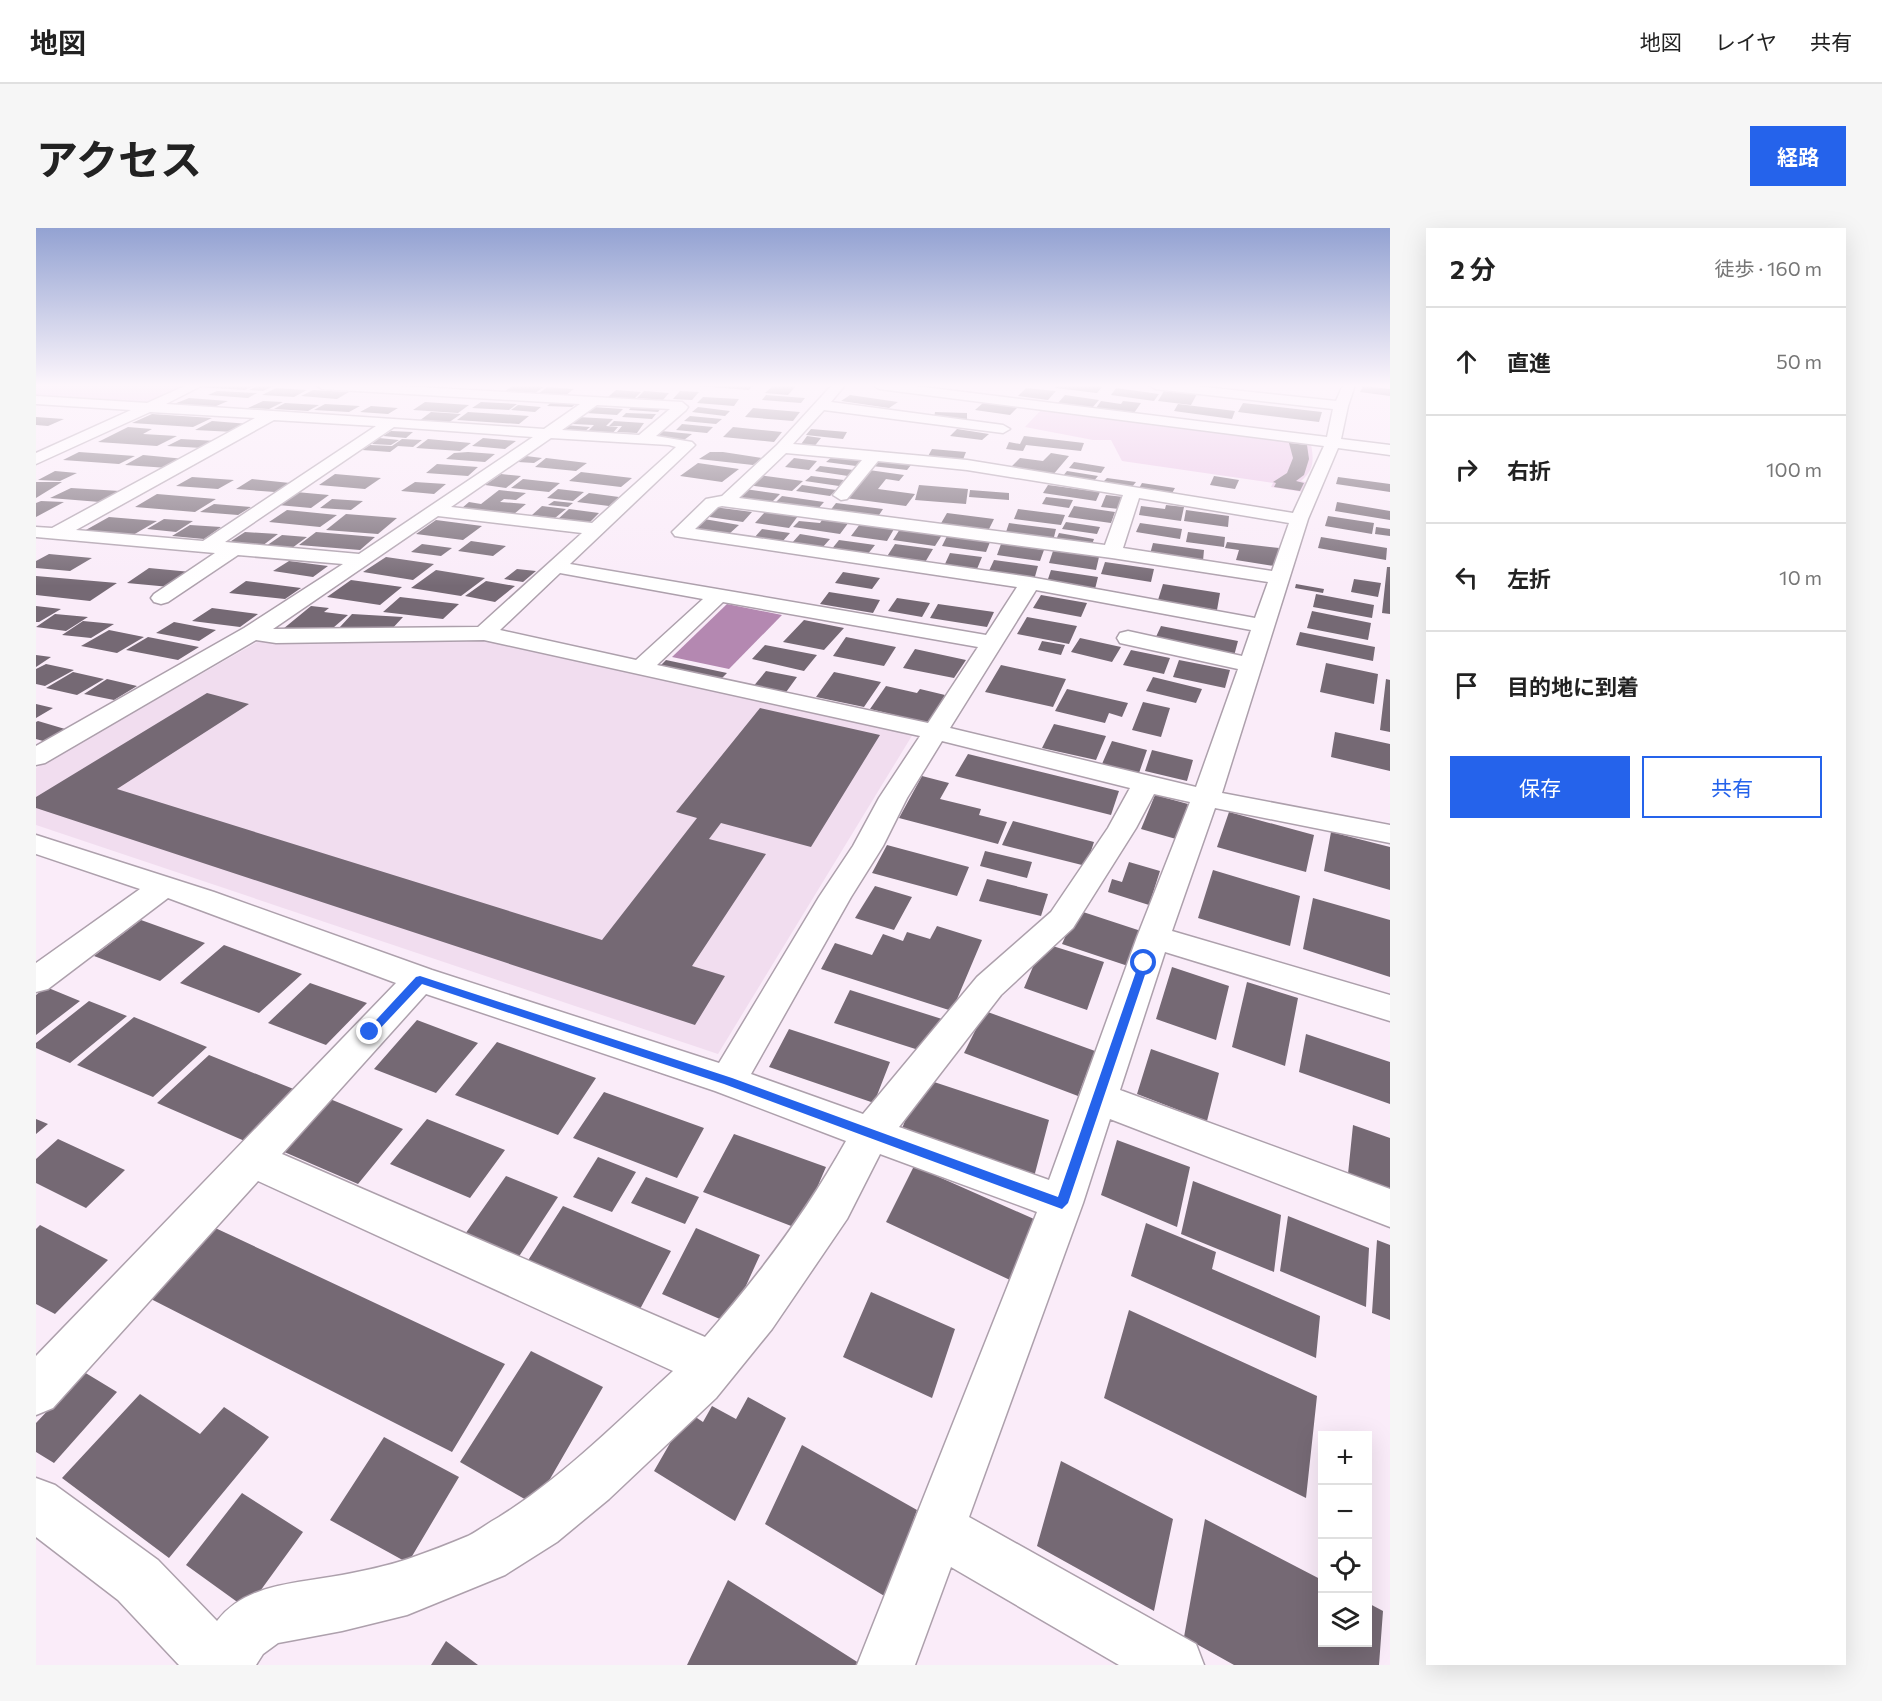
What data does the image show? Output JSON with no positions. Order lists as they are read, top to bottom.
{
  "page": {
    "header": "地図",
    "nav": ["地図", "レイヤ", "共有"],
    "title": "アクセス",
    "buttons": [
      "経路",
      ["保存", "共有"]
    ],
    "heading": ["2 分", "徒歩 · 160 m"],
    "list": [
      ["直進", "50 m"],
      ["右折", "100 m"],
      ["左折", "10 m"],
      "目的地に到着"
    ],
    "map_buttons": ["+", "−"]
  }
}
